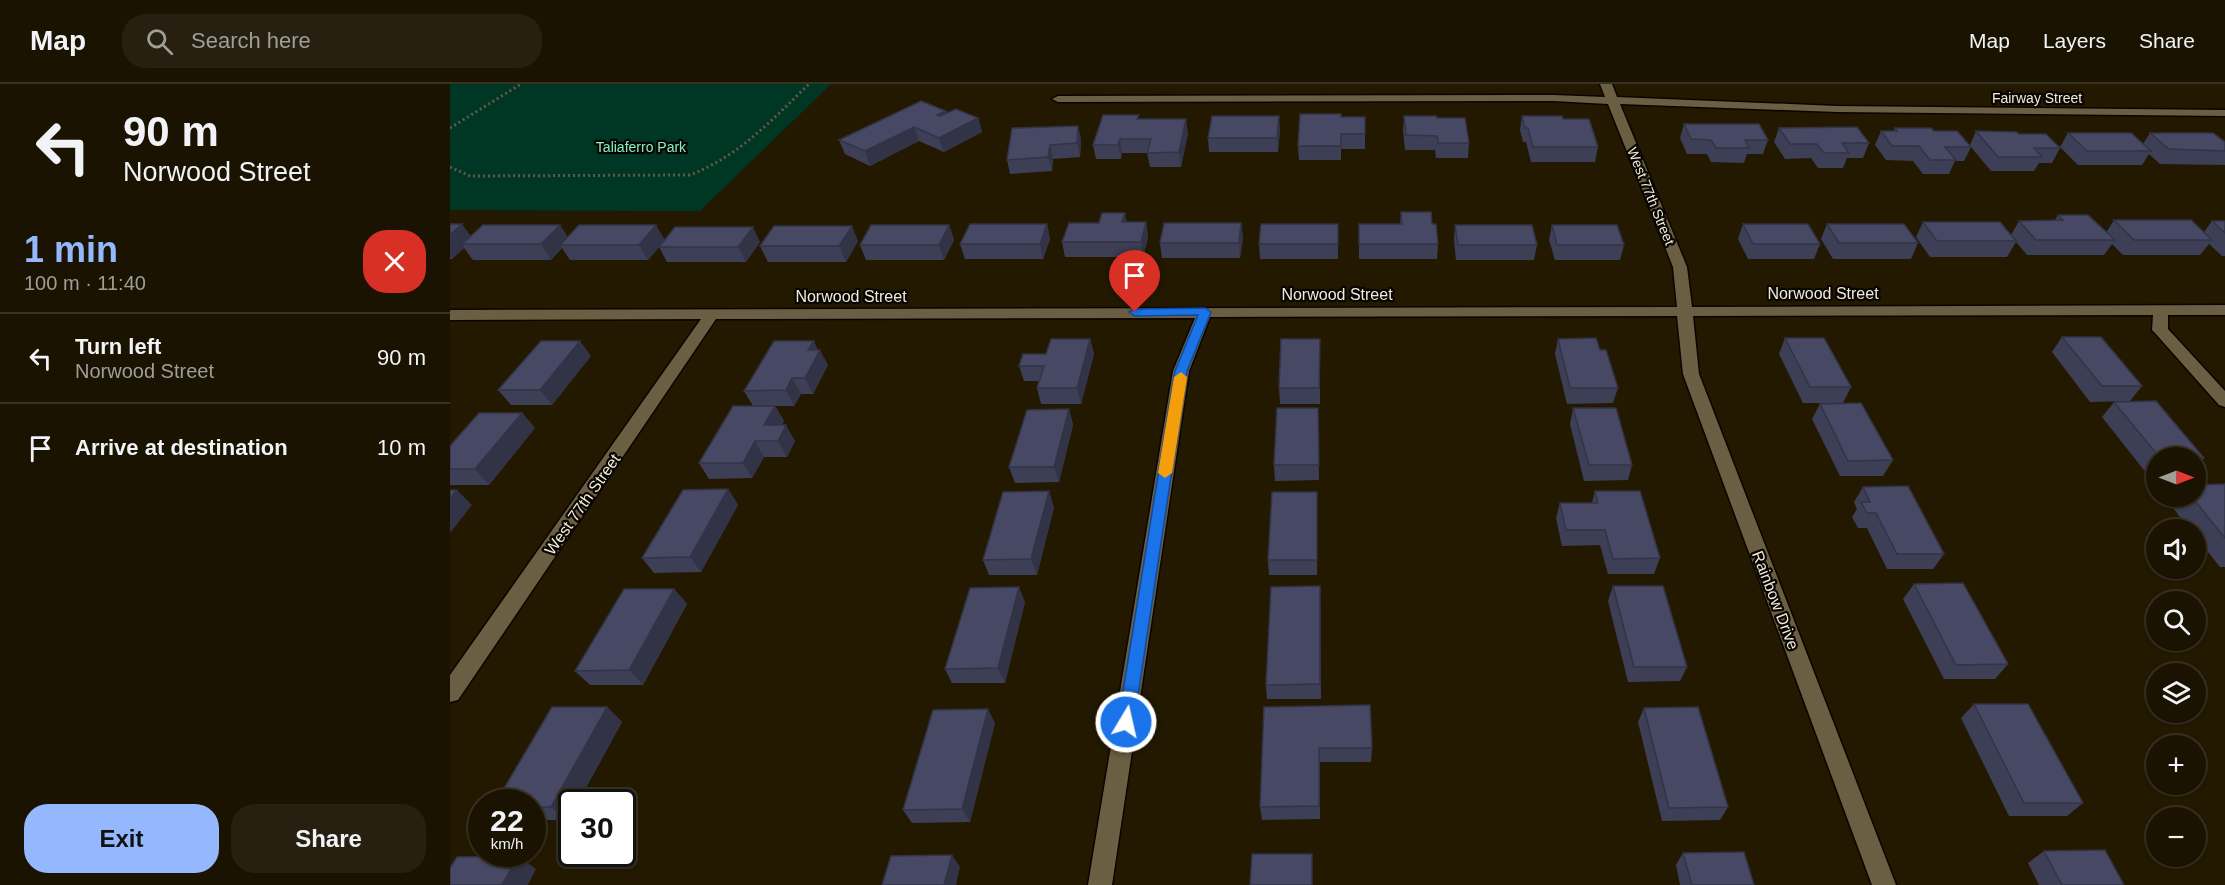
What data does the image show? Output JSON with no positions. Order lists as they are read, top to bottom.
{
  "streets": {
    "street": [
      "Fairway Street",
      "West 77th Street",
      "Norwood Street",
      "Rainbow Drive"
    ]
  },
  "crossings": [
    ["Fairway Street", "West 77th Street"],
    ["West 77th Street", "Norwood Street"],
    ["West 77th Street", "Rainbow Drive"],
    ["Norwood Street", "Rainbow Drive"]
  ],
  "parks": ["Taliaferro Park"],
  "north": "right",
  "page": {
    "header": "Map",
    "search": "Search here",
    "nav": ["Map", "Layers", "Share"],
    "turn": ["90 m", "Norwood Street"],
    "heading": ["1 min", "100 m · 11:40"],
    "list": [
      {
        "name": "Turn left",
        "note": "Norwood Street",
        "value": "90 m"
      },
      {
        "name": "Arrive at destination",
        "value": "10 m"
      }
    ],
    "map_buttons": ["+", "−"],
    "speed": "22 km/h",
    "limit": "30",
    "buttons": ["Exit", "Share"]
  }
}
